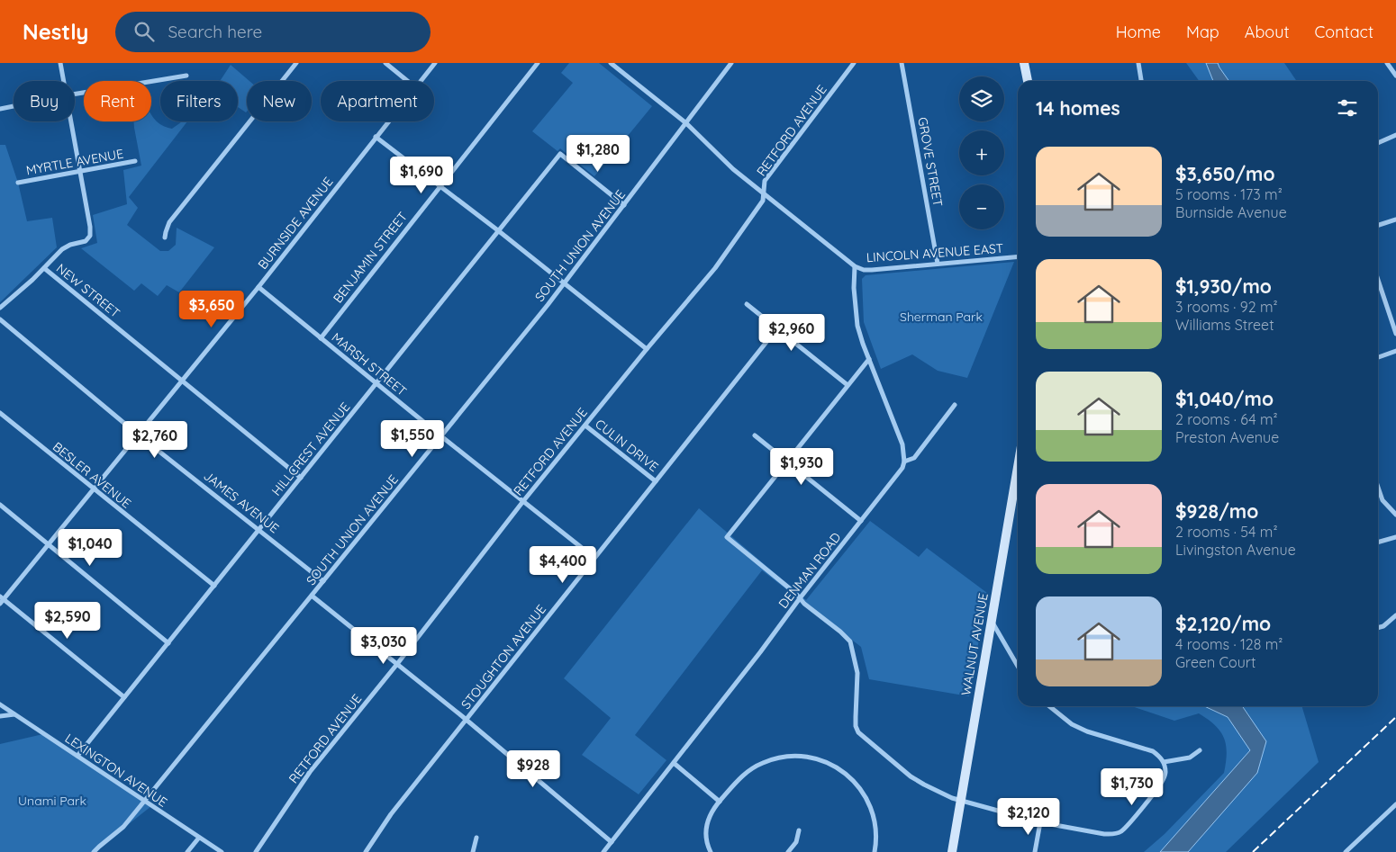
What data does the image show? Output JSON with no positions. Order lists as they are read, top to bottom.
{
  "streets": {
    "street": [
      "RETFORD AVENUE",
      "MYRTLE AVENUE",
      "GROVE STREET",
      "BURNSIDE AVENUE",
      "SOUTH UNION AVENUE",
      "LINCOLN AVENUE EAST",
      "BENJAMIN STREET",
      "NEW STREET",
      "MARSH STREET",
      "CULIN DRIVE",
      "HILLCREST AVENUE",
      "BESLER AVENUE",
      "JAMES AVENUE",
      "DENMAN ROAD",
      "WALNUT AVENUE",
      "STOUGHTON AVENUE",
      "LEXINGTON AVENUE"
    ]
  },
  "crossings": [
    ["RETFORD AVENUE", "LINCOLN AVENUE EAST"],
    ["RETFORD AVENUE", "MARSH STREET"],
    ["RETFORD AVENUE", "CULIN DRIVE"],
    ["MYRTLE AVENUE", "NEW STREET"],
    ["GROVE STREET", "LINCOLN AVENUE EAST"],
    ["BURNSIDE AVENUE", "NEW STREET"],
    ["BURNSIDE AVENUE", "MARSH STREET"],
    ["BURNSIDE AVENUE", "BESLER AVENUE"],
    ["BURNSIDE AVENUE", "JAMES AVENUE"],
    ["SOUTH UNION AVENUE", "LINCOLN AVENUE EAST"],
    ["SOUTH UNION AVENUE", "MARSH STREET"],
    ["SOUTH UNION AVENUE", "HILLCREST AVENUE"],
    ["SOUTH UNION AVENUE", "JAMES AVENUE"],
    ["SOUTH UNION AVENUE", "LEXINGTON AVENUE"],
    ["BENJAMIN STREET", "MARSH STREET"],
    ["NEW STREET", "HILLCREST AVENUE"],
    ["MARSH STREET", "HILLCREST AVENUE"],
    ["MARSH STREET", "STOUGHTON AVENUE"],
    ["CULIN DRIVE", "STOUGHTON AVENUE"],
    ["HILLCREST AVENUE", "BESLER AVENUE"],
    ["HILLCREST AVENUE", "JAMES AVENUE"],
    ["HILLCREST AVENUE", "LEXINGTON AVENUE"]
  ],
  "parks": ["Sherman Park", "Unami Park"],
  "page": {
    "header": "Nestly",
    "search": "Search here",
    "nav": [
      "Home",
      "Map",
      "About",
      "Contact"
    ],
    "map_buttons": ["+", "−"],
    "chip": [
      "Buy",
      "Rent",
      "Filters",
      "New",
      "Apartment"
    ],
    "heading": "14 homes",
    "price": [
      "$1,280",
      "$1,690",
      "$3,650",
      "$2,960",
      "$1,550",
      "$2,760",
      "$1,930",
      "$1,040",
      "$4,400",
      "$2,590",
      "$3,030",
      "$928",
      "$1,730",
      "$2,120"
    ],
    "list": [
      {
        "name": "$3,650/mo",
        "note": "5 rooms · 173 m² · Burnside Avenue"
      },
      {
        "name": "$1,930/mo",
        "note": "3 rooms · 92 m² · Williams Street"
      },
      {
        "name": "$1,040/mo",
        "note": "2 rooms · 64 m² · Preston Avenue"
      },
      {
        "name": "$928/mo",
        "note": "2 rooms · 54 m² · Livingston Avenue"
      },
      {
        "name": "$2,120/mo",
        "note": "4 rooms · 128 m² · Green Court"
      }
    ]
  }
}
